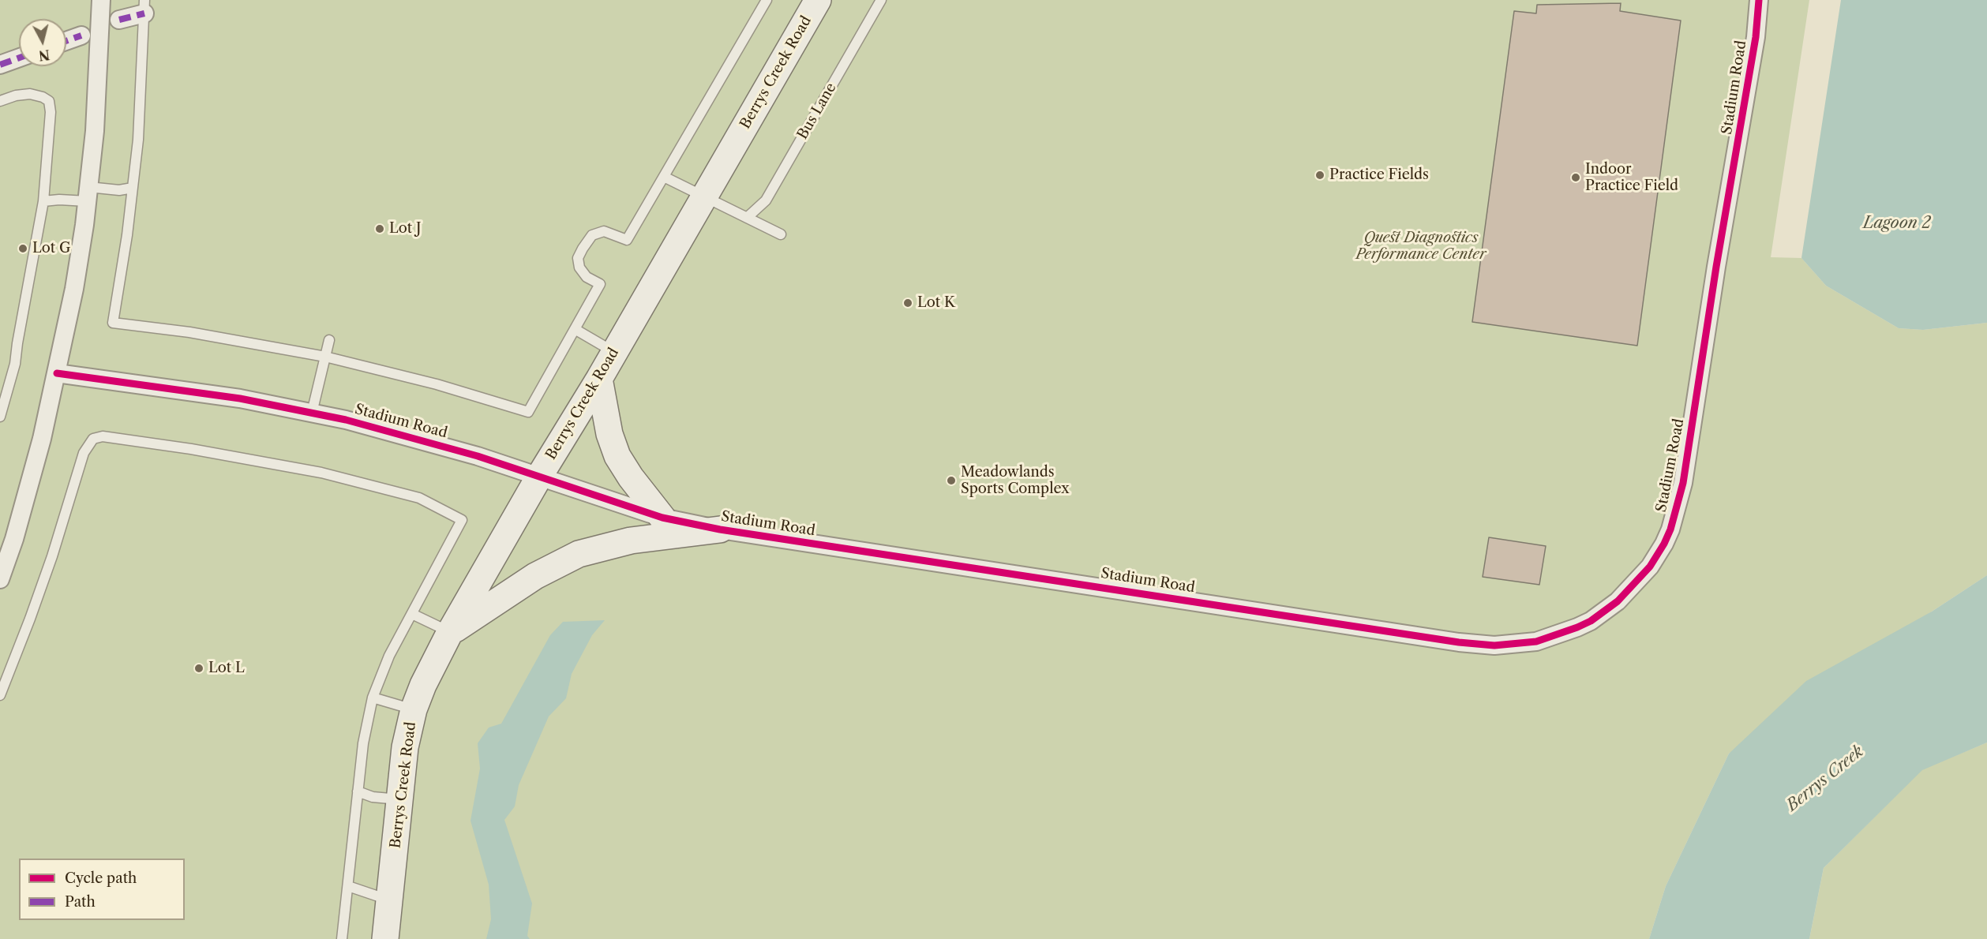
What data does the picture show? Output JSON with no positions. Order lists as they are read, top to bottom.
{
  "streets": {
    "street": ["Berrys Creek Road", "Stadium Road"],
    "lane": ["Bus Lane"]
  },
  "crossings": [
    ["Berrys Creek Road", "Stadium Road"]
  ],
  "water": ["Lagoon 2", "Berrys Creek"],
  "parks": ["Quest Diagnostics Performance Center"],
  "places": [
    "Practice Fields",
    "Indoor Practice Field",
    "Lot J",
    "Lot G",
    "Lot K",
    "Meadowlands Sports Complex",
    "Lot L"
  ],
  "legend": ["Cycle path", "Path"],
  "north": "bottom"
}
